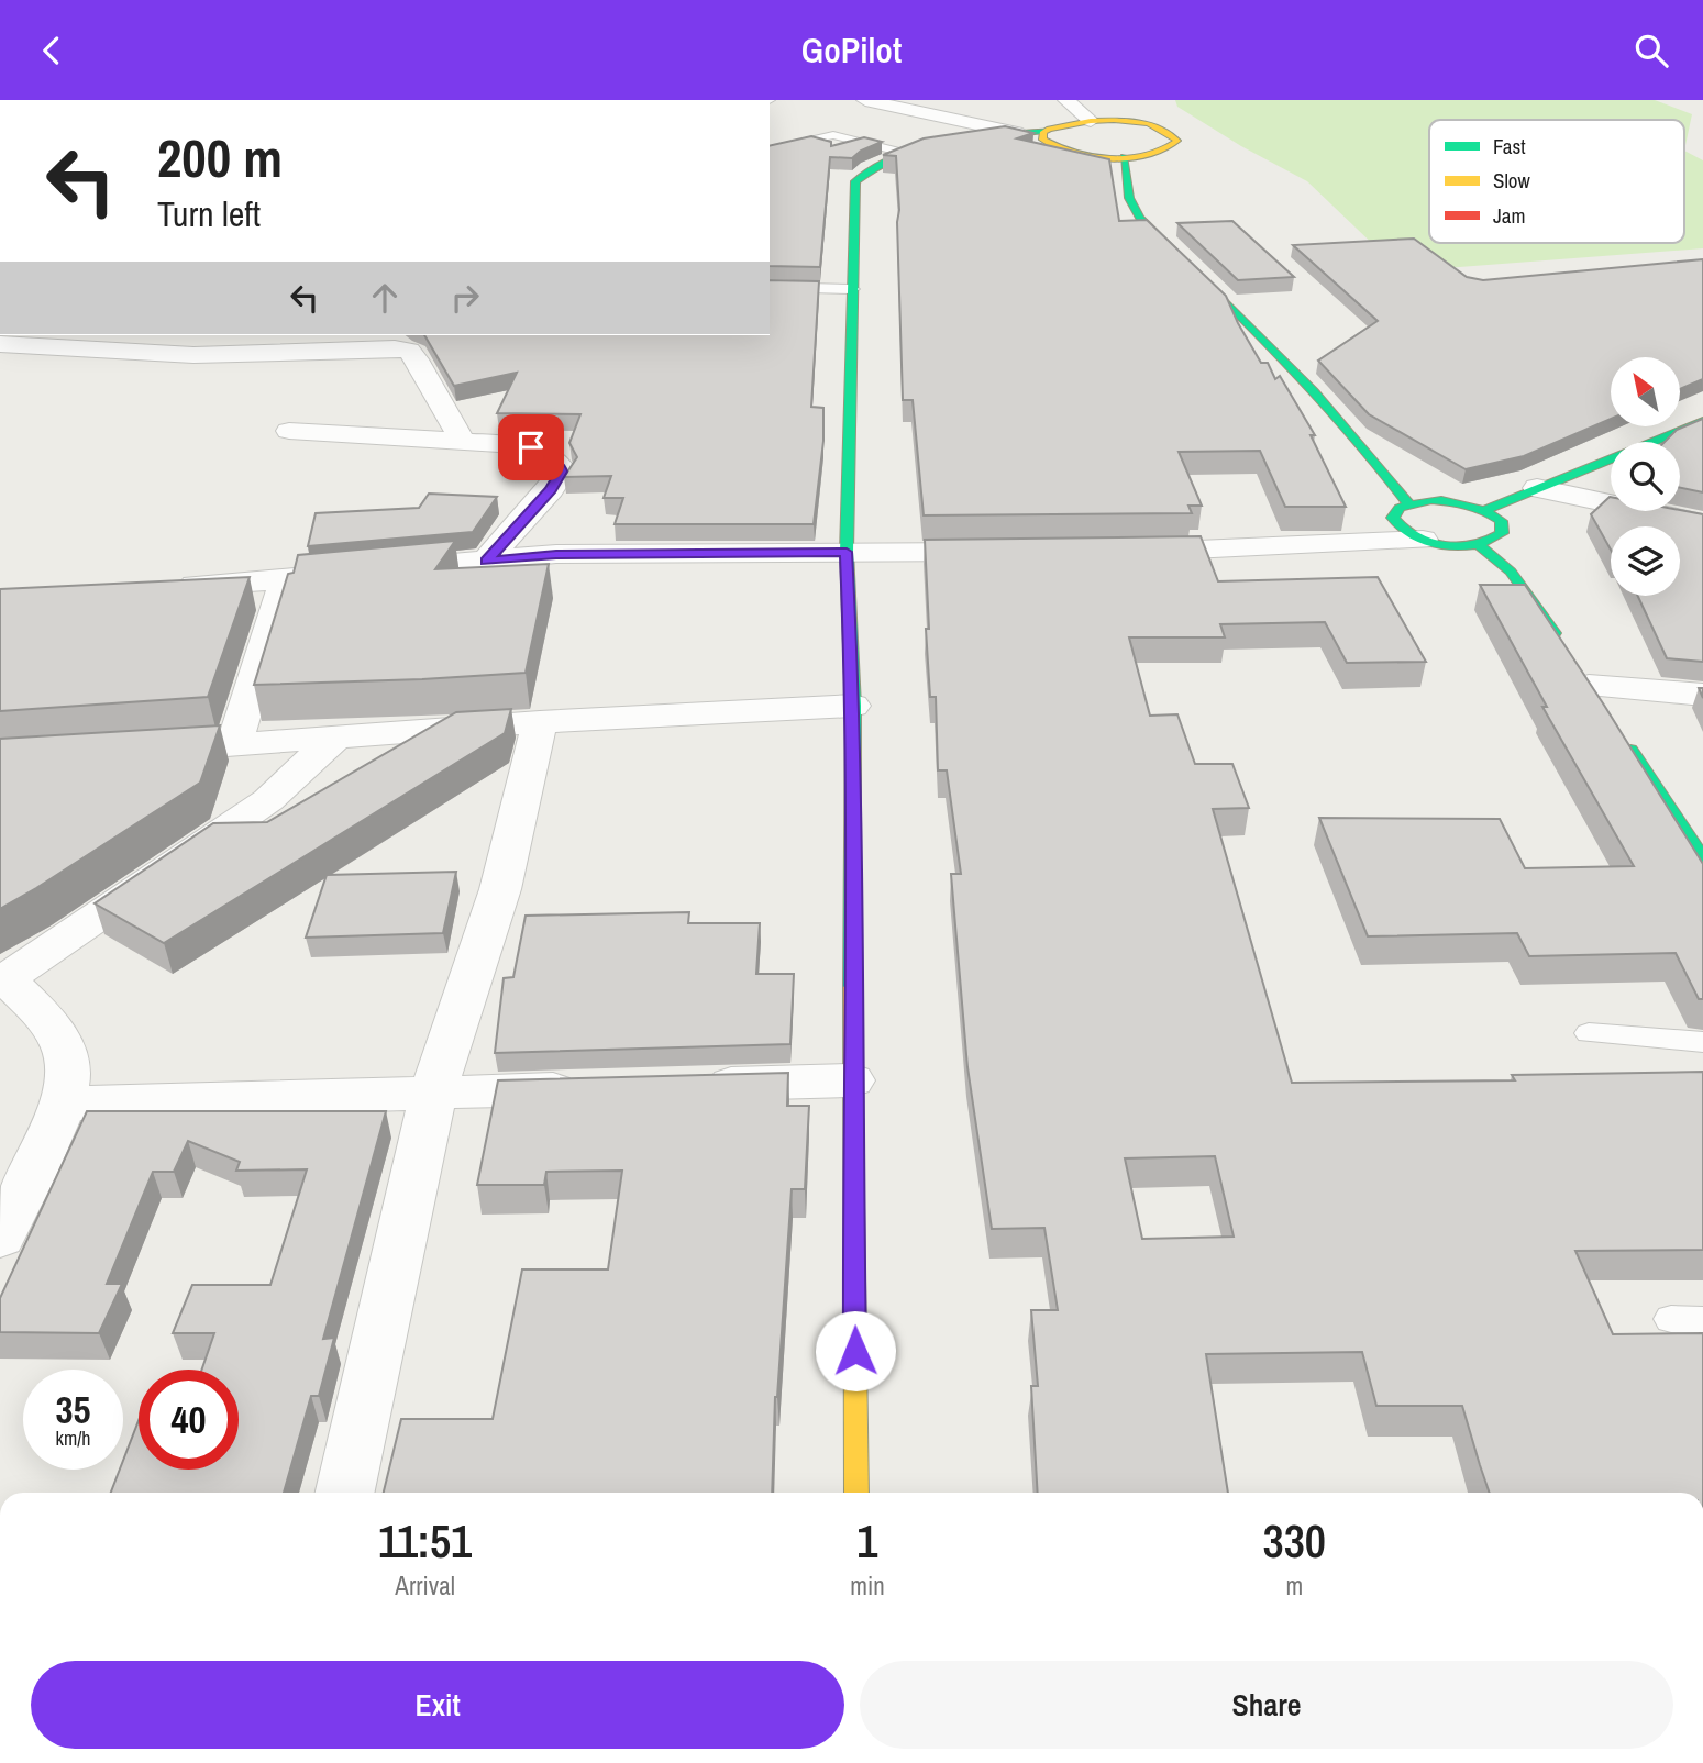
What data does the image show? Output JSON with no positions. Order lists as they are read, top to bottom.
{
  "legend": ["Fast", "Slow", "Jam"],
  "north": "top left",
  "page": {
    "header": "GoPilot",
    "turn": ["200 m", "Turn left"],
    "speed": "35 km/h",
    "limit": "40",
    "eta": [
      "11:51",
      "Arrival",
      "1",
      "min",
      "330",
      "m"
    ],
    "buttons": ["Exit", "Share"]
  }
}
